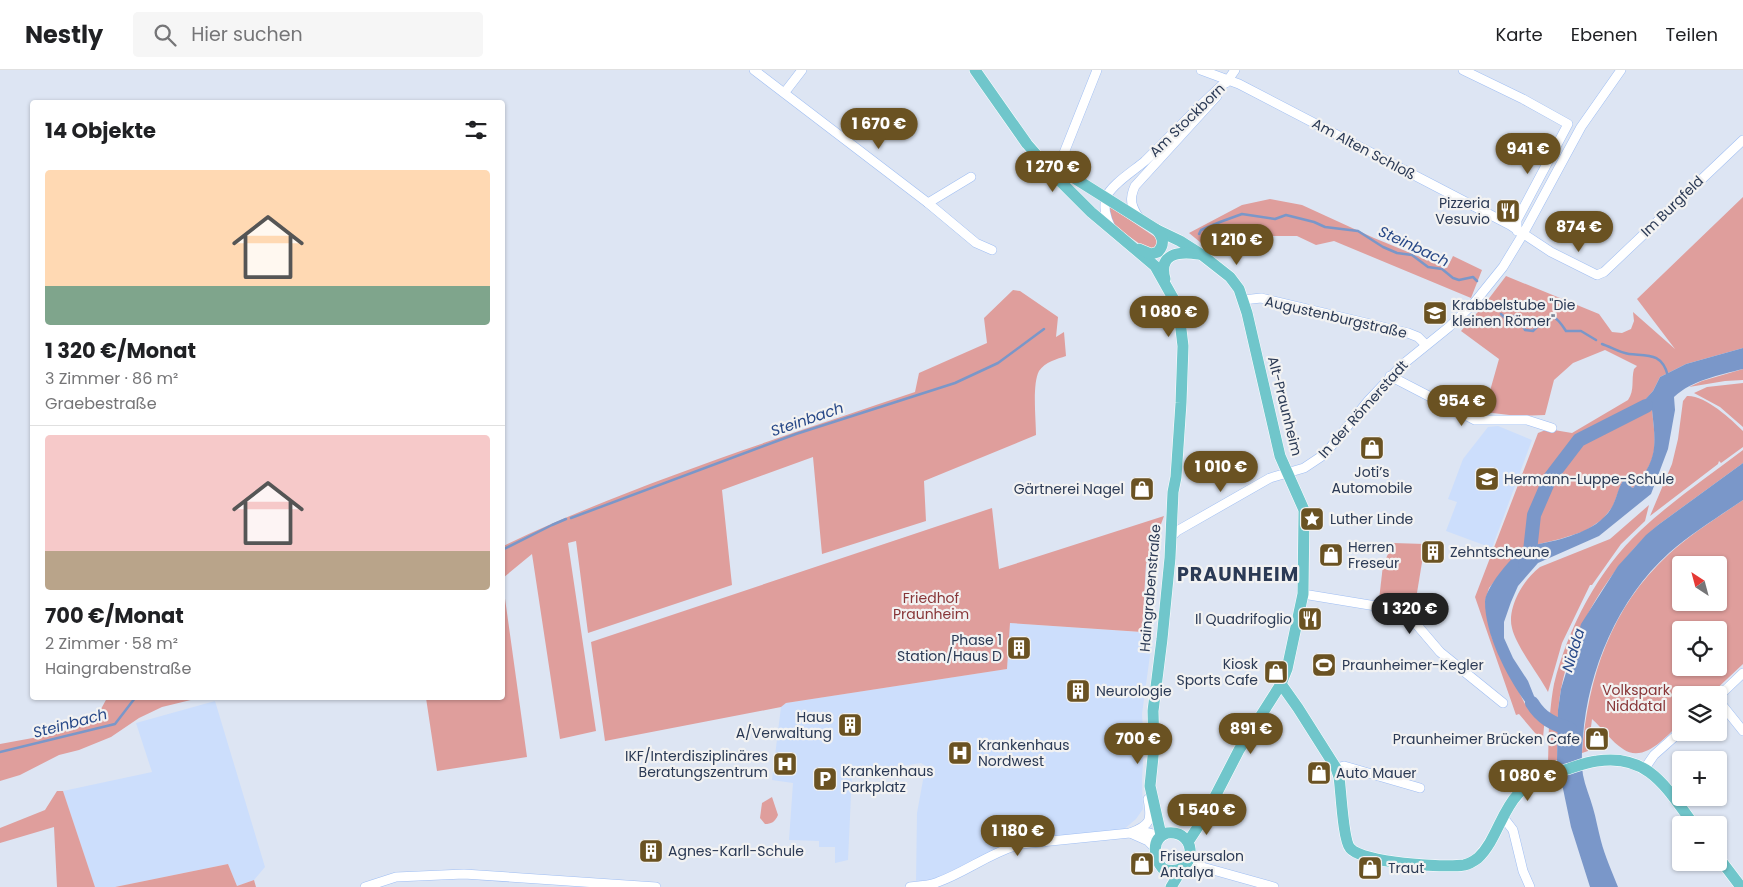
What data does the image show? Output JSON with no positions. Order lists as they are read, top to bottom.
{
  "streets": {
    "main road": ["Alt-Praunheim", "Haingrabenstraße"],
    "street": [
      "Am Stockborn",
      "Am Alten Schloß",
      "Im Burgfeld",
      "Augustenburgstraße",
      "In der Römerstadt"
    ]
  },
  "crossings": [
    ["Am Stockborn", "Am Alten Schloß"],
    ["Am Stockborn", "Alt-Praunheim"],
    ["Am Alten Schloß", "Im Burgfeld"],
    ["Am Alten Schloß", "In der Römerstadt"],
    ["Im Burgfeld", "In der Römerstadt"],
    ["Augustenburgstraße", "Alt-Praunheim"],
    ["Augustenburgstraße", "In der Römerstadt"],
    ["Alt-Praunheim", "In der Römerstadt"],
    ["Alt-Praunheim", "Haingrabenstraße"],
    ["In der Römerstadt", "Haingrabenstraße"]
  ],
  "districts": ["PRAUNHEIM"],
  "water": ["Steinbach", "Nidda"],
  "parks": ["Friedhof Praunheim", "Volkspark Niddatal"],
  "places": {
    "restaurant": ["Pizzeria Vesuvio", "Il Quadrifoglio"],
    "school or university": ["Krabbelstube \"Die kleinen Römer\"", "Hermann-Luppe-Schule"],
    "shop": [
      "Joti’s Automobile",
      "Gärtnerei Nagel",
      "Herren Freseur",
      "Kiosk Sports Cafe",
      "Praunheimer Brücken Cafe",
      "Auto Mauer",
      "Friseursalon Antalya",
      "Traut"
    ],
    "place": ["Luther Linde"],
    "building": [
      "Zehntscheune",
      "Phase 1 Station/Haus D",
      "Neurologie",
      "Haus A/Verwaltung",
      "Agnes-Karll-Schule"
    ],
    "sports": ["Praunheimer-Kegler"],
    "hospital": ["Krankenhaus Nordwest", "IKF/Interdisziplinäres Beratungszentrum"],
    "parking": ["Krankenhaus Parkplatz"]
  },
  "north": "top left",
  "page": {
    "header": "Nestly",
    "search": "Hier suchen",
    "nav": ["Karte", "Ebenen", "Teilen"],
    "heading": "14 Objekte",
    "price": [
      "1 670 €",
      "941 €",
      "1 270 €",
      "874 €",
      "1 210 €",
      "1 080 €",
      "954 €",
      "1 010 €",
      "1 320 €",
      "891 €",
      "700 €",
      "1 080 €",
      "1 540 €",
      "1 180 €"
    ],
    "list": [
      {
        "name": "1 320 €/Monat",
        "note": "3 Zimmer · 86 m² · Graebestraße"
      },
      {
        "name": "700 €/Monat",
        "note": "2 Zimmer · 58 m² · Haingrabenstraße"
      }
    ],
    "map_buttons": ["+", "−"]
  }
}
